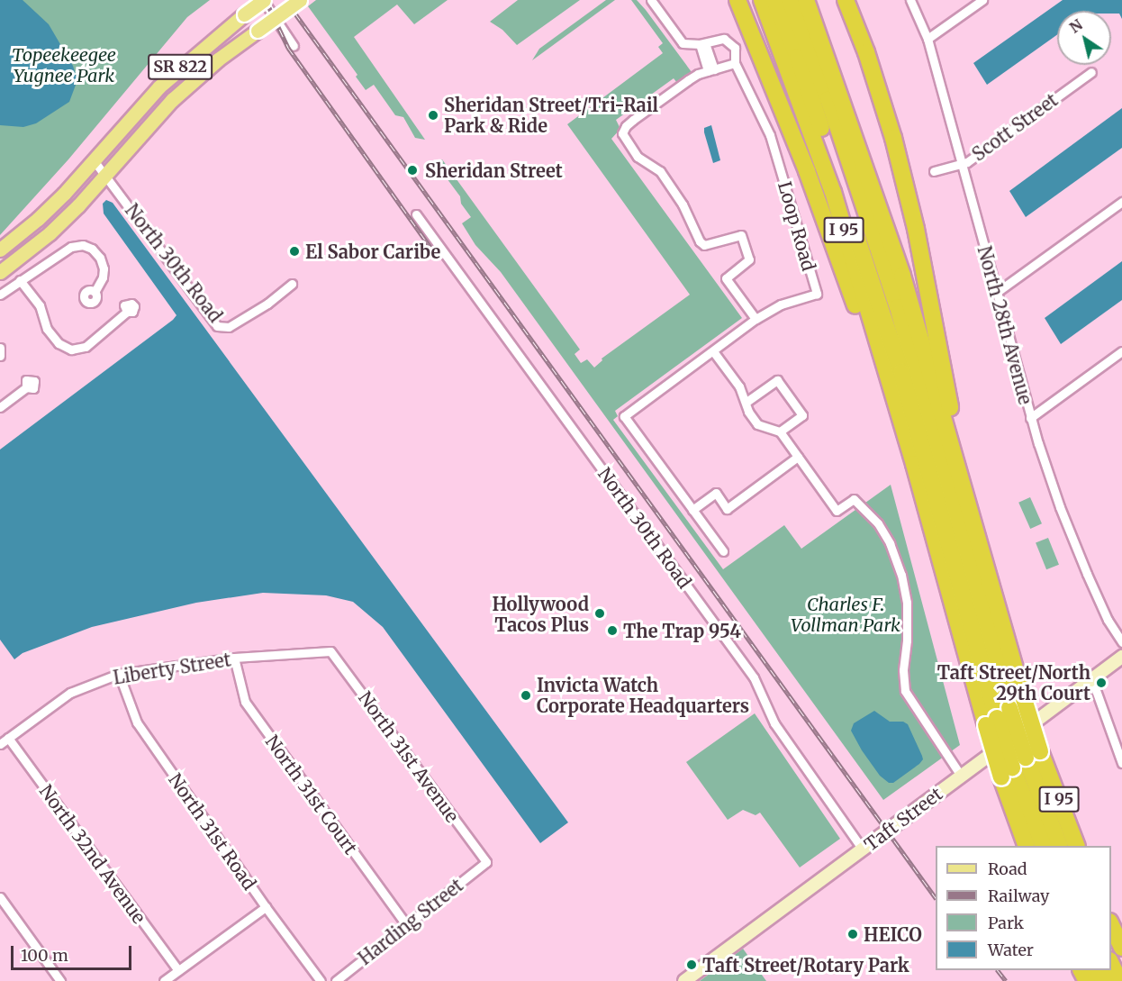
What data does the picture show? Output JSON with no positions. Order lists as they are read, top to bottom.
{
  "streets": {
    "highway": ["I 95"],
    "main road": ["SR 822"],
    "street": [
      "Scott Street",
      "Loop Road",
      "North 30th Road",
      "North 28th Avenue",
      "Liberty Street",
      "North 31st Avenue",
      "North 31st Court",
      "Taft Street",
      "North 31st Road",
      "North 32nd Avenue",
      "Harding Street"
    ]
  },
  "crossings": [
    ["SR 822", "North 30th Road"],
    ["Scott Street", "North 28th Avenue"],
    ["North 30th Road", "Taft Street"],
    ["Liberty Street", "North 31st Avenue"],
    ["Liberty Street", "North 31st Court"],
    ["Liberty Street", "North 31st Road"],
    ["Liberty Street", "North 32nd Avenue"],
    ["North 31st Avenue", "Harding Street"],
    ["North 31st Court", "Harding Street"]
  ],
  "parks": ["Topeekeegee Yugnee Park", "Charles F. Vollman Park"],
  "places": [
    "Sheridan Street/Tri-Rail Park & Ride",
    "Sheridan Street",
    "El Sabor Caribe",
    "Hollywood Tacos Plus",
    "The Trap 954",
    "Taft Street/North 29th Court",
    "Invicta Watch Corporate Headquarters",
    "HEICO",
    "Taft Street/Rotary Park"
  ],
  "legend": [
    "Road",
    "Railway",
    "Park",
    "Water"
  ],
  "scale_bar": "100 m",
  "north": "top left"
}
